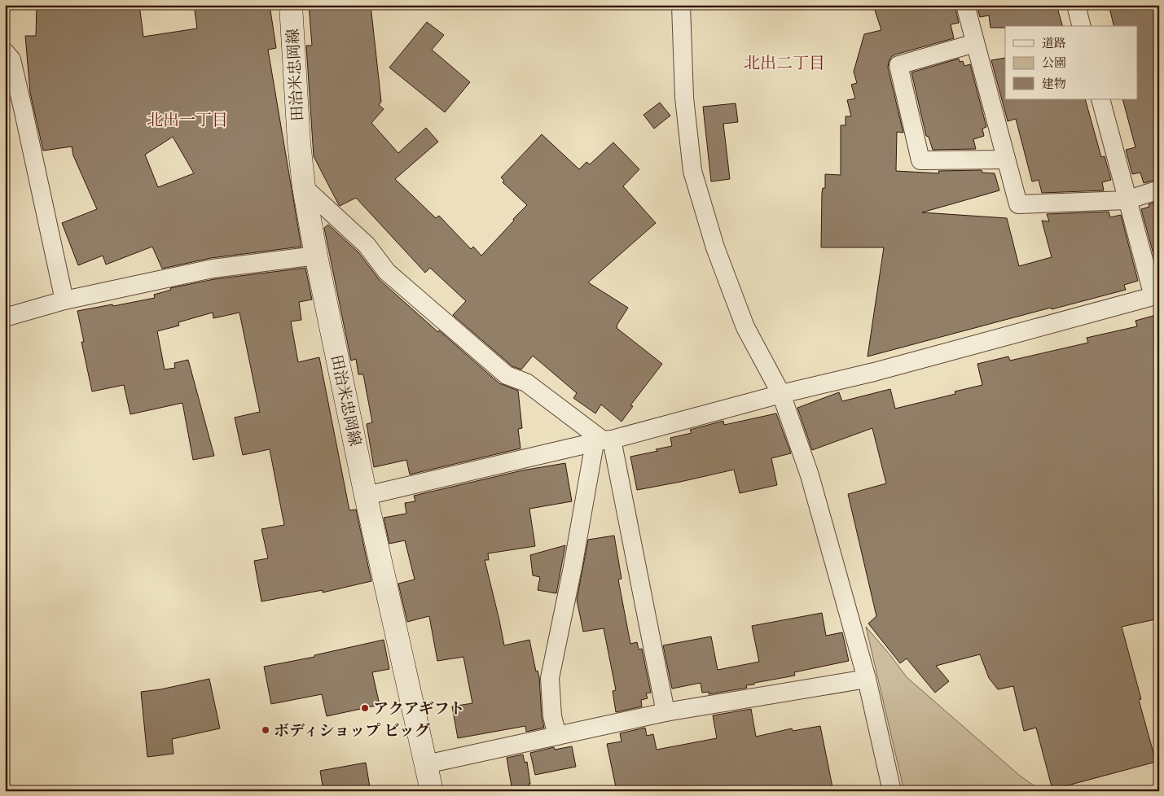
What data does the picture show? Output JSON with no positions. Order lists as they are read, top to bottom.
{
  "streets": {
    "main road": ["田治米忠岡線"]
  },
  "districts": ["北出二丁目", "北出一丁目"],
  "places": ["アクアギフト", "ボディショップ ビッグ"],
  "legend": ["道路", "公園", "建物"]
}
